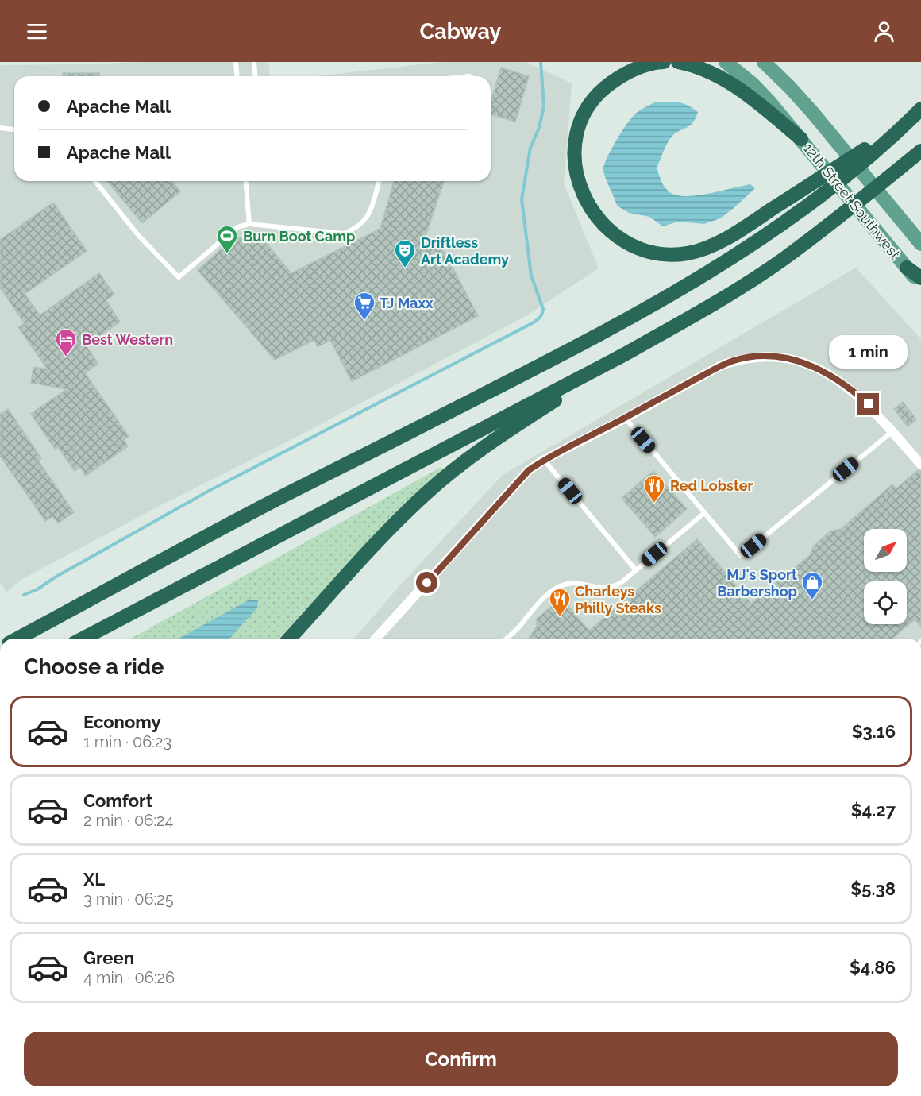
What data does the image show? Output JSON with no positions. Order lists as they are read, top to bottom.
{
  "streets": {
    "main road": ["12th Street Southwest"]
  },
  "places": {
    "sports": ["Burn Boot Camp"],
    "theatre": ["Driftless Art Academy"],
    "supermarket": ["TJ Maxx"],
    "hotel": ["Best Western"],
    "restaurant": ["Red Lobster", "Charleys Philly Steaks"],
    "shop": ["MJ's Sport Barbershop"]
  },
  "north": "top right",
  "page": {
    "header": "Cabway",
    "banner": ["Apache Mall", "Apache Mall"],
    "bubble": "1 min",
    "heading": "Choose a ride",
    "list": [
      {
        "name": "Economy",
        "note": "1 min · 06:23",
        "value": "$3.16"
      },
      {
        "name": "Comfort",
        "note": "2 min · 06:24",
        "value": "$4.27"
      },
      {
        "name": "XL",
        "note": "3 min · 06:25",
        "value": "$5.38"
      },
      {
        "name": "Green",
        "note": "4 min · 06:26",
        "value": "$4.86"
      }
    ],
    "buttons": "Confirm"
  }
}
